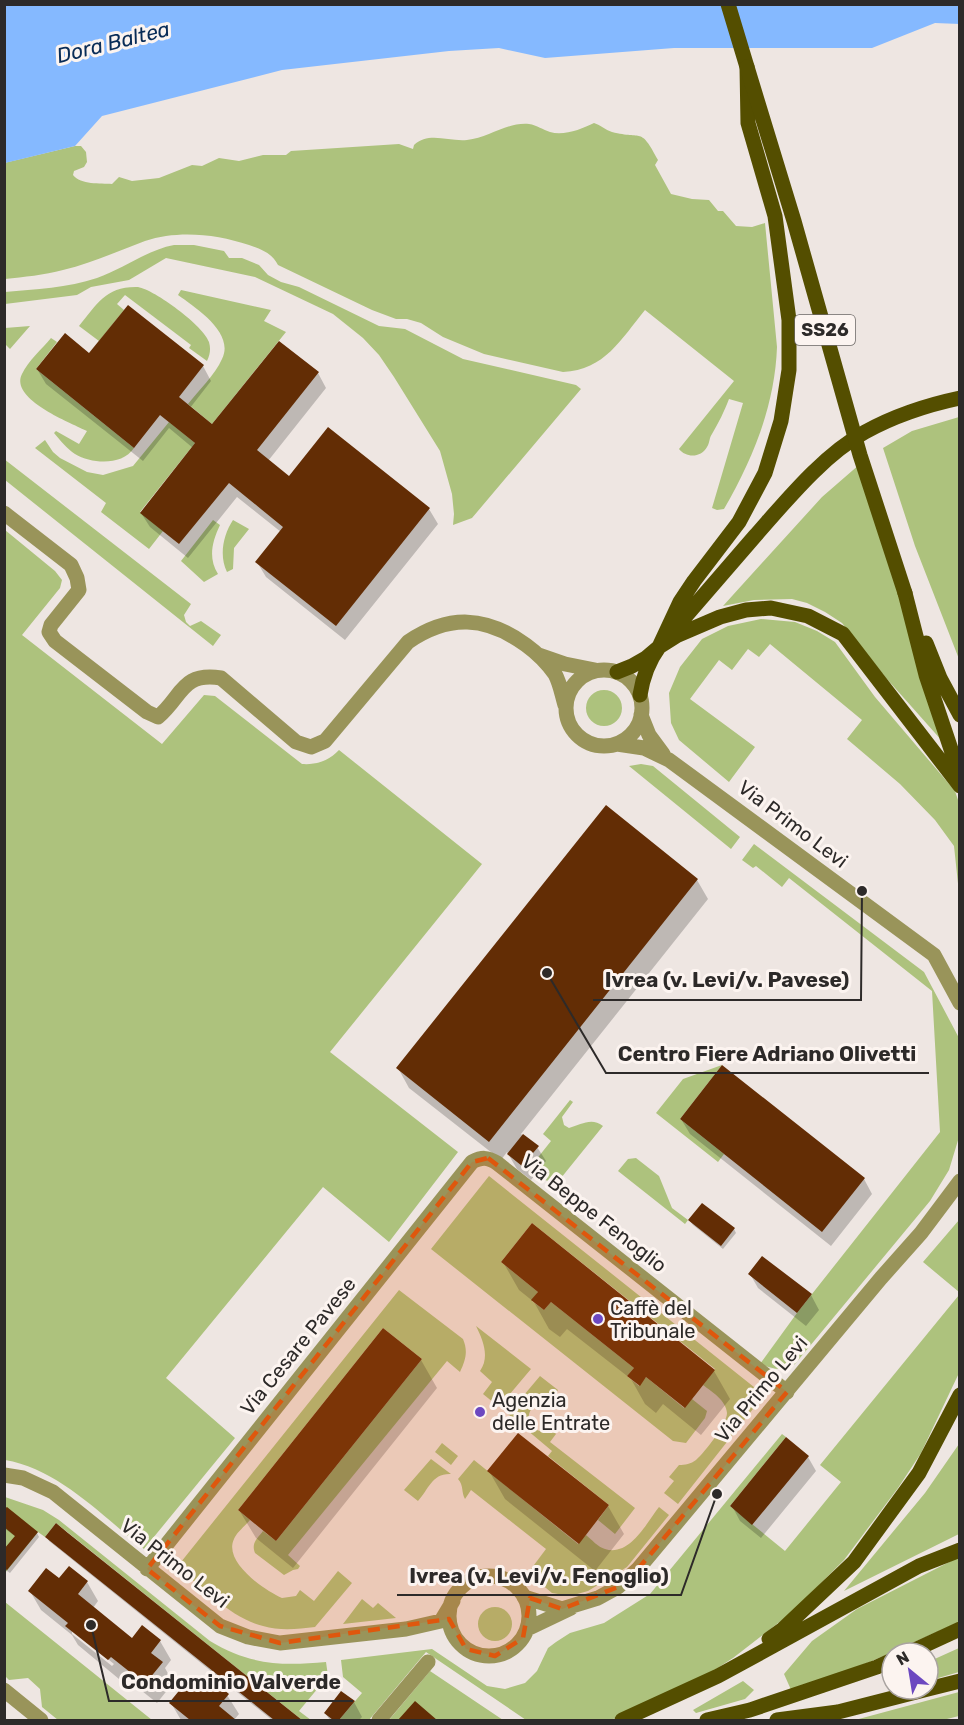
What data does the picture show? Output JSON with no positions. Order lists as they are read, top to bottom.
{
  "streets": {
    "main road": ["SS26"],
    "street": ["Via Primo Levi", "Via Beppe Fenoglio", "Via Cesare Pavese"]
  },
  "crossings": [
    ["Via Primo Levi", "Via Beppe Fenoglio"],
    ["Via Primo Levi", "Via Cesare Pavese"],
    ["Via Beppe Fenoglio", "Via Cesare Pavese"]
  ],
  "water": ["Dora Baltea"],
  "places": [
    "Ivrea (v. Levi/v. Pavese)",
    "Centro Fiere Adriano Olivetti",
    "Caffè del Tribunale",
    "Agenzia delle Entrate",
    "Ivrea (v. Levi/v. Fenoglio)",
    "Condominio Valverde"
  ],
  "north": "top left"
}
